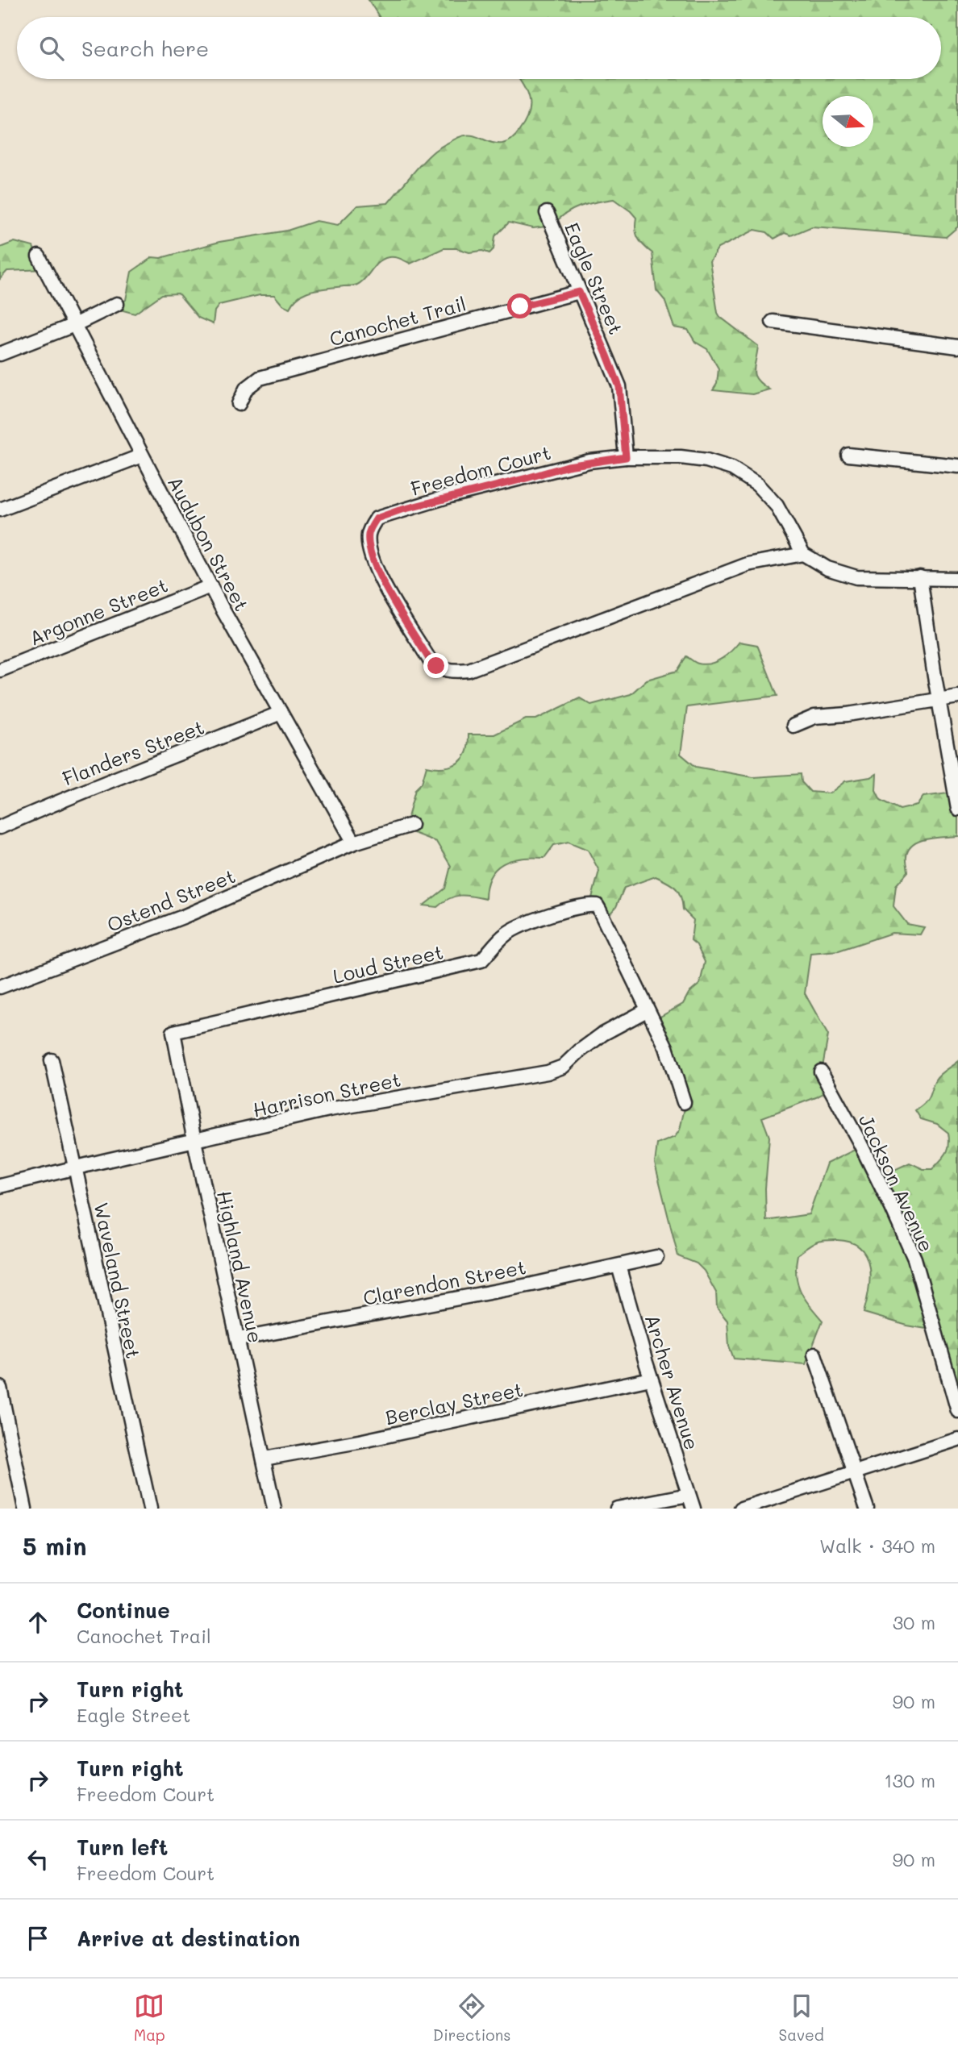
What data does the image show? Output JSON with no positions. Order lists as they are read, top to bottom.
{
  "streets": {
    "street": [
      "Eagle Street",
      "Canochet Trail",
      "Freedom Court",
      "Audubon Street",
      "Argonne Street",
      "Flanders Street",
      "Ostend Street",
      "Loud Street",
      "Harrison Street",
      "Jackson Avenue",
      "Highland Avenue",
      "Waveland Street",
      "Clarendon Street",
      "Archer Avenue",
      "Berclay Street"
    ]
  },
  "crossings": [
    ["Eagle Street", "Canochet Trail"],
    ["Eagle Street", "Freedom Court"],
    ["Audubon Street", "Argonne Street"],
    ["Audubon Street", "Flanders Street"],
    ["Audubon Street", "Ostend Street"],
    ["Loud Street", "Harrison Street"],
    ["Loud Street", "Highland Avenue"],
    ["Harrison Street", "Highland Avenue"],
    ["Harrison Street", "Waveland Street"],
    ["Highland Avenue", "Clarendon Street"],
    ["Highland Avenue", "Berclay Street"],
    ["Clarendon Street", "Archer Avenue"],
    ["Archer Avenue", "Berclay Street"]
  ],
  "north": "right",
  "page": {
    "search": "Search here",
    "heading": ["5 min", "Walk · 340 m"],
    "list": [
      ["Continue", "Canochet Trail", "30 m"],
      ["Turn right", "Eagle Street", "90 m"],
      ["Turn right", "Freedom Court", "130 m"],
      ["Turn left", "Freedom Court", "90 m"],
      "Arrive at destination"
    ],
    "nav": ["Map", "Directions", "Saved"]
  }
}
